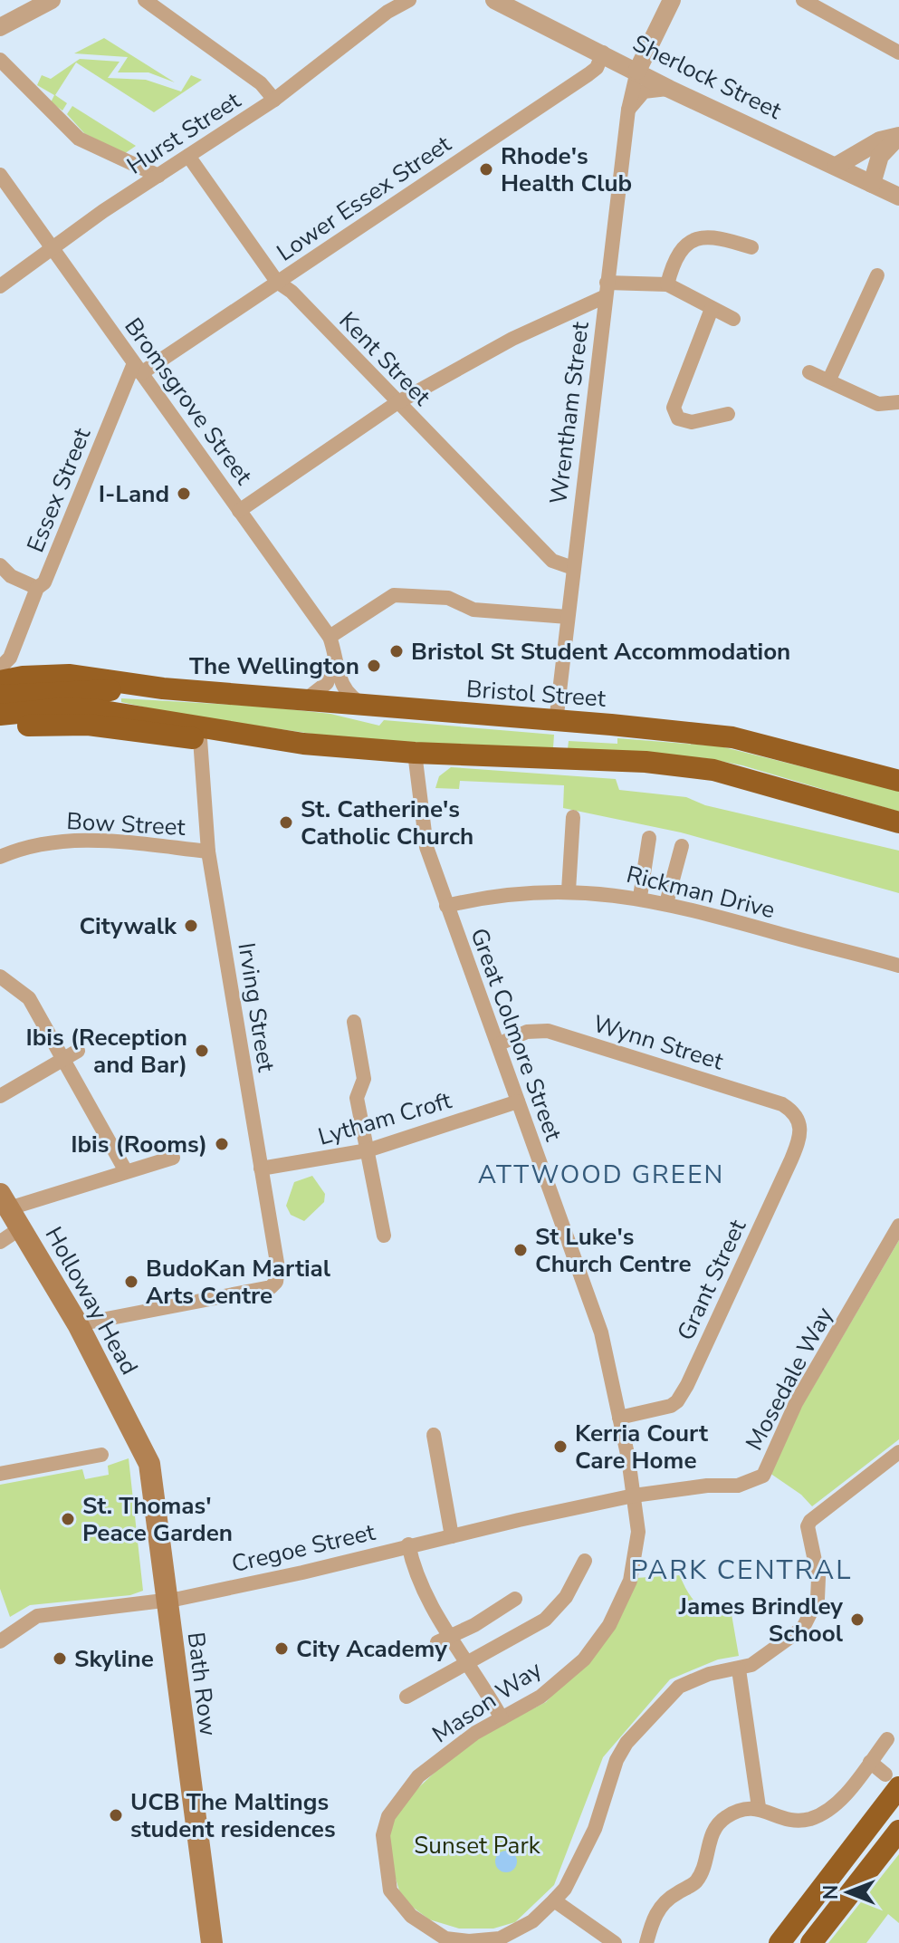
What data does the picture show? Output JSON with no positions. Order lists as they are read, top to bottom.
{
  "streets": {
    "highway": ["Bristol Street"],
    "main road": ["Holloway Head", "Bath Row"],
    "street": [
      "Sherlock Street",
      "Hurst Street",
      "Lower Essex Street",
      "Kent Street",
      "Bromsgrove Street",
      "Wrentham Street",
      "Essex Street",
      "Bow Street",
      "Rickman Drive",
      "Irving Street",
      "Great Colmore Street",
      "Wynn Street",
      "Lytham Croft",
      "Grant Street",
      "Mosedale Way",
      "Cregoe Street",
      "Mason Way"
    ]
  },
  "crossings": [
    ["Sherlock Street", "Lower Essex Street"],
    ["Sherlock Street", "Wrentham Street"],
    ["Hurst Street", "Kent Street"],
    ["Hurst Street", "Bromsgrove Street"],
    ["Lower Essex Street", "Kent Street"],
    ["Lower Essex Street", "Bromsgrove Street"],
    ["Lower Essex Street", "Essex Street"],
    ["Kent Street", "Wrentham Street"],
    ["Bromsgrove Street", "Essex Street"],
    ["Bromsgrove Street", "Bristol Street"],
    ["Wrentham Street", "Bristol Street"],
    ["Bow Street", "Irving Street"],
    ["Rickman Drive", "Great Colmore Street"],
    ["Irving Street", "Lytham Croft"],
    ["Irving Street", "Holloway Head"],
    ["Great Colmore Street", "Wynn Street"],
    ["Great Colmore Street", "Lytham Croft"],
    ["Great Colmore Street", "Grant Street"],
    ["Great Colmore Street", "Mosedale Way"],
    ["Great Colmore Street", "Cregoe Street"],
    ["Great Colmore Street", "Mason Way"],
    ["Wynn Street", "Grant Street"],
    ["Holloway Head", "Bath Row"],
    ["Mosedale Way", "Cregoe Street"],
    ["Mosedale Way", "Mason Way"],
    ["Cregoe Street", "Bath Row"],
    ["Cregoe Street", "Mason Way"]
  ],
  "districts": ["ATTWOOD GREEN", "PARK CENTRAL"],
  "parks": ["Sunset Park"],
  "places": [
    "Rhode's Health Club",
    "I-Land",
    "Bristol St Student Accommodation",
    "The Wellington",
    "St. Catherine's Catholic Church",
    "Citywalk",
    "Ibis (Reception and Bar)",
    "Ibis (Rooms)",
    "St Luke's Church Centre",
    "BudoKan Martial Arts Centre",
    "Kerria Court Care Home",
    "St. Thomas' Peace Garden",
    "James Brindley School",
    "City Academy",
    "Skyline",
    "UCB The Maltings student residences"
  ],
  "north": "left"
}
